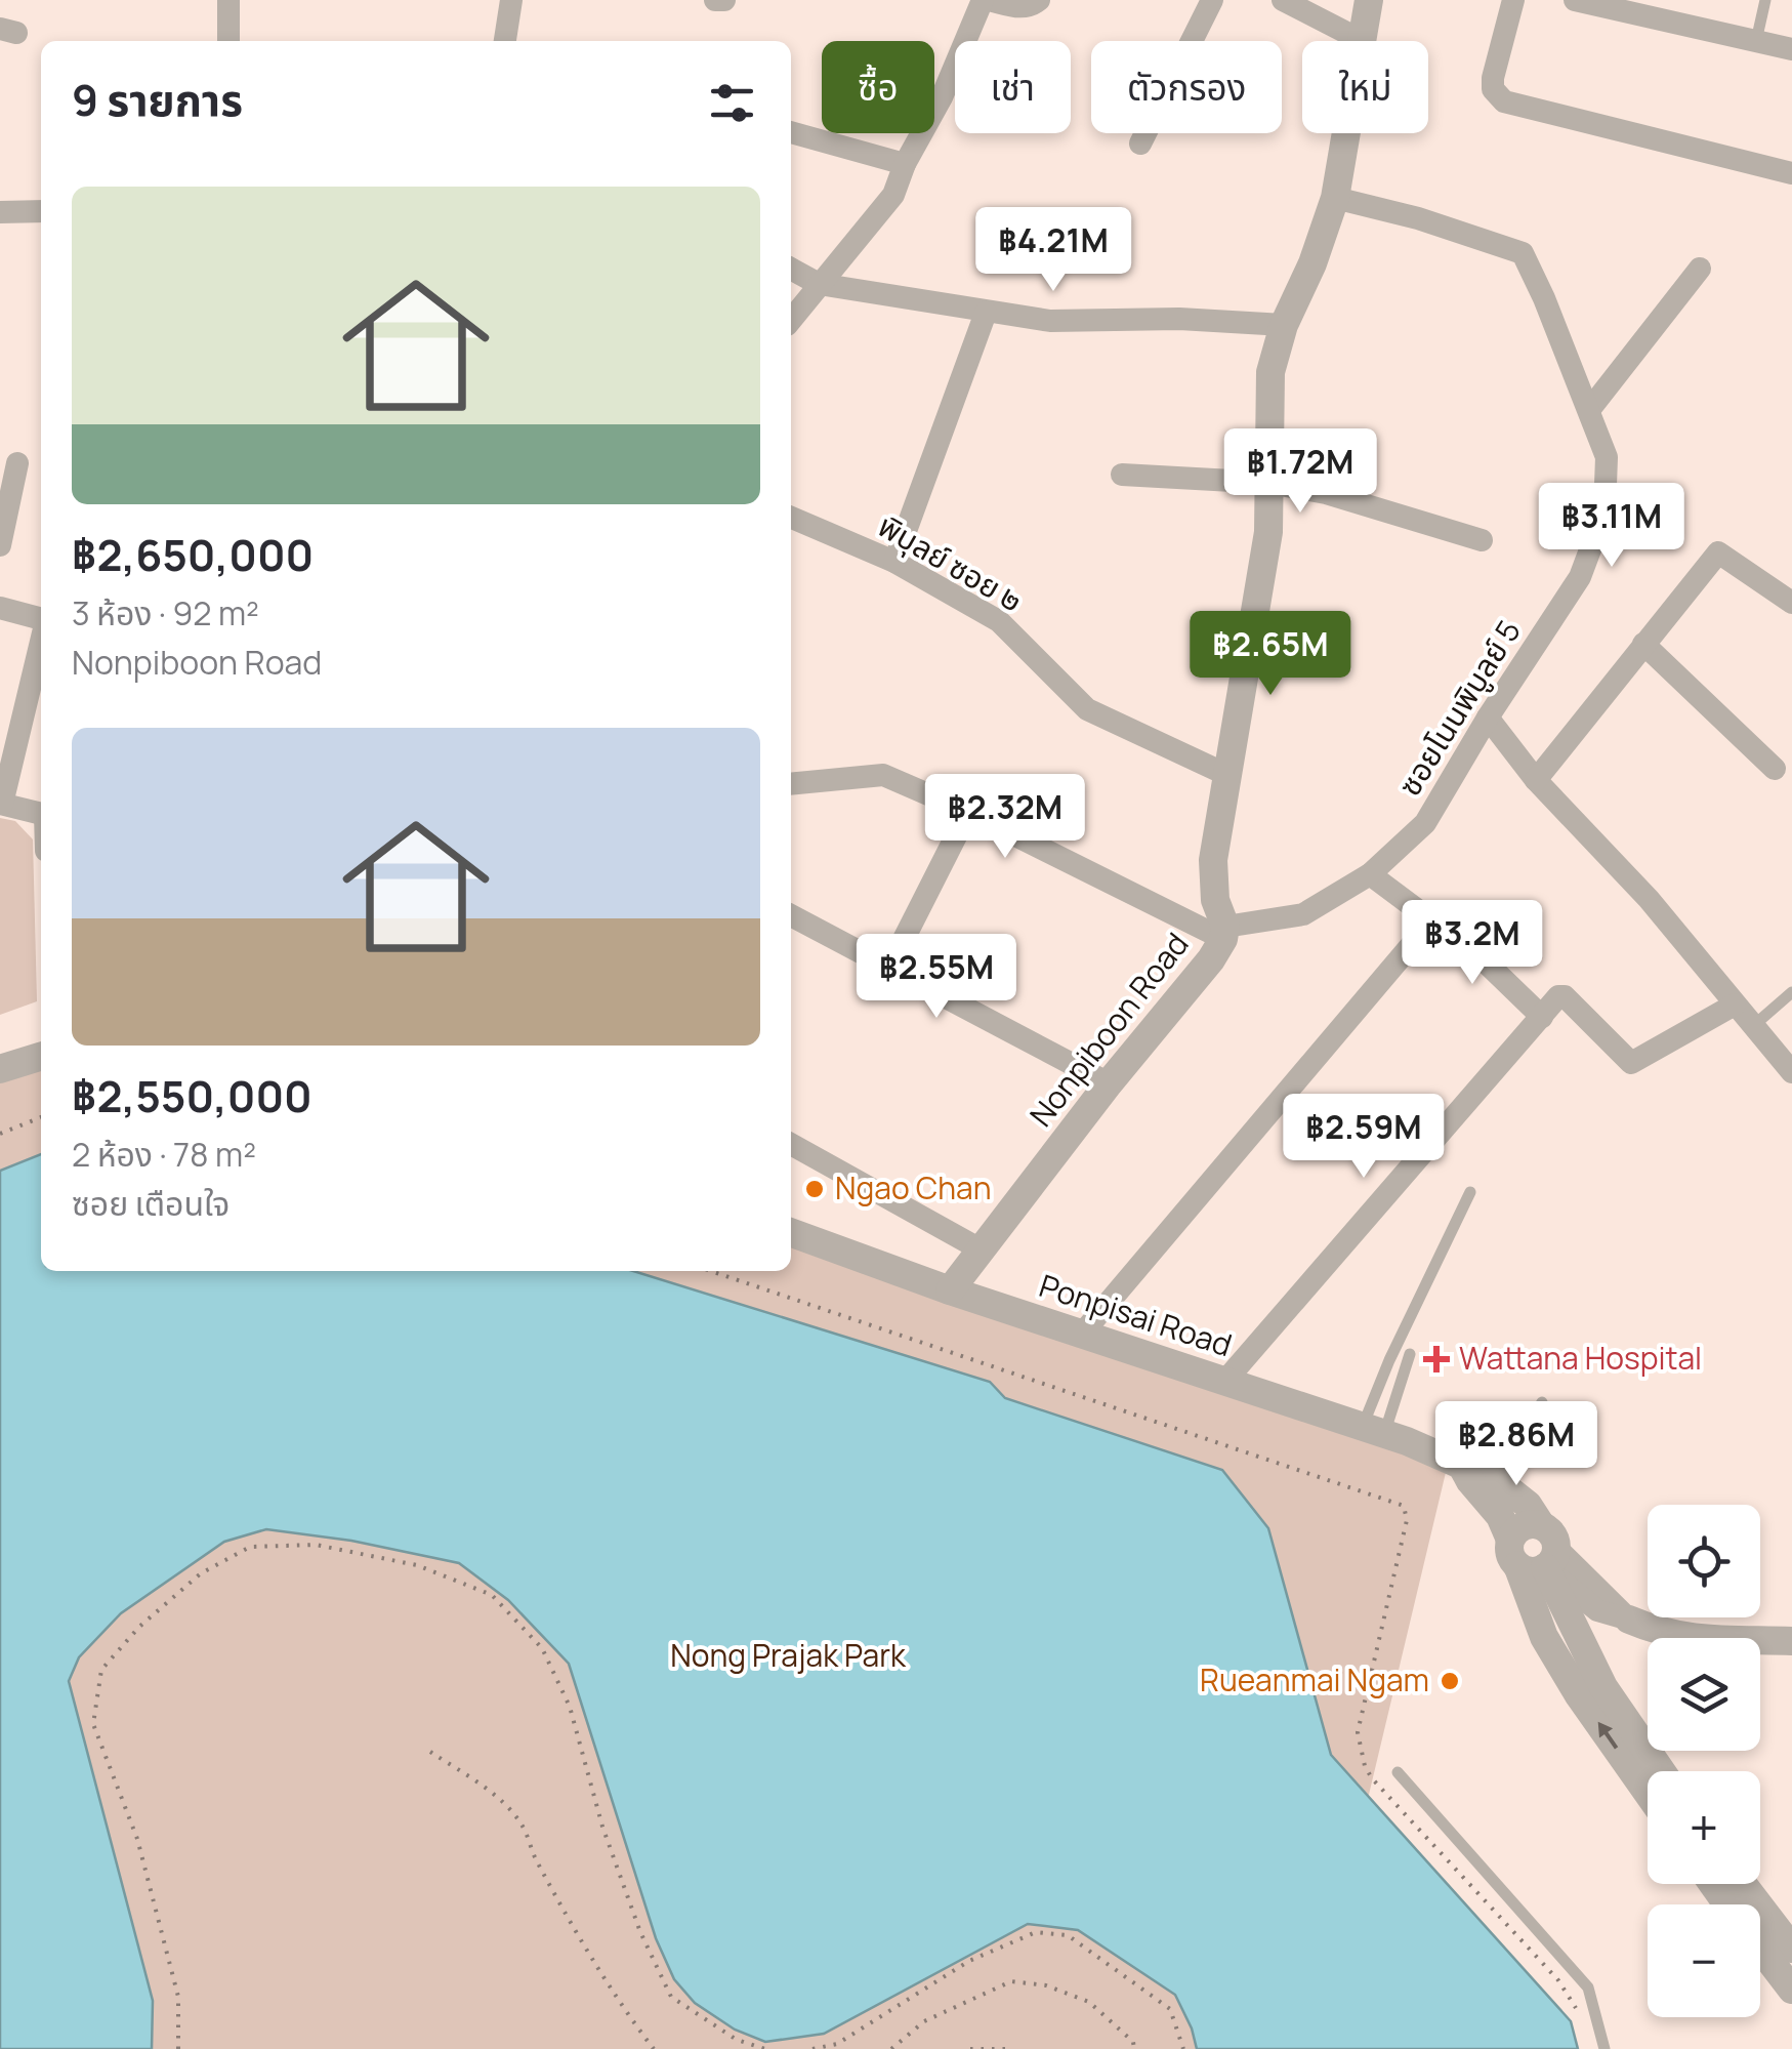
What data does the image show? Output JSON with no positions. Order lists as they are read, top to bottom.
{
  "streets": {
    "street": [
      "พิบุลย์ ซอย ๒",
      "ซอยโนนพิบูลย์ 5",
      "Nonpiboon Road",
      "Ponpisai Road"
    ]
  },
  "crossings": [
    ["พิบุลย์ ซอย ๒", "Nonpiboon Road"],
    ["ซอยโนนพิบูลย์ 5", "Nonpiboon Road"],
    ["Nonpiboon Road", "Ponpisai Road"]
  ],
  "parks": ["Nong Prajak Park"],
  "places": {
    "other": ["Ngao Chan", "Rueanmai Ngam"],
    "health": ["Wattana Hospital"]
  },
  "page": {
    "chip": [
      "ซื้อ",
      "เช่า",
      "ตัวกรอง",
      "ใหม่"
    ],
    "heading": "9 รายการ",
    "list": [
      {
        "name": "฿2,650,000",
        "note": "3 ห้อง · 92 m² · Nonpiboon Road"
      },
      {
        "name": "฿2,550,000",
        "note": "2 ห้อง · 78 m² · ซอย เตือนใจ"
      }
    ],
    "price": [
      "฿4.21M",
      "฿1.72M",
      "฿3.11M",
      "฿2.65M",
      "฿2.32M",
      "฿3.2M",
      "฿2.55M",
      "฿2.59M",
      "฿2.86M"
    ],
    "map_buttons": ["+", "−"]
  }
}
